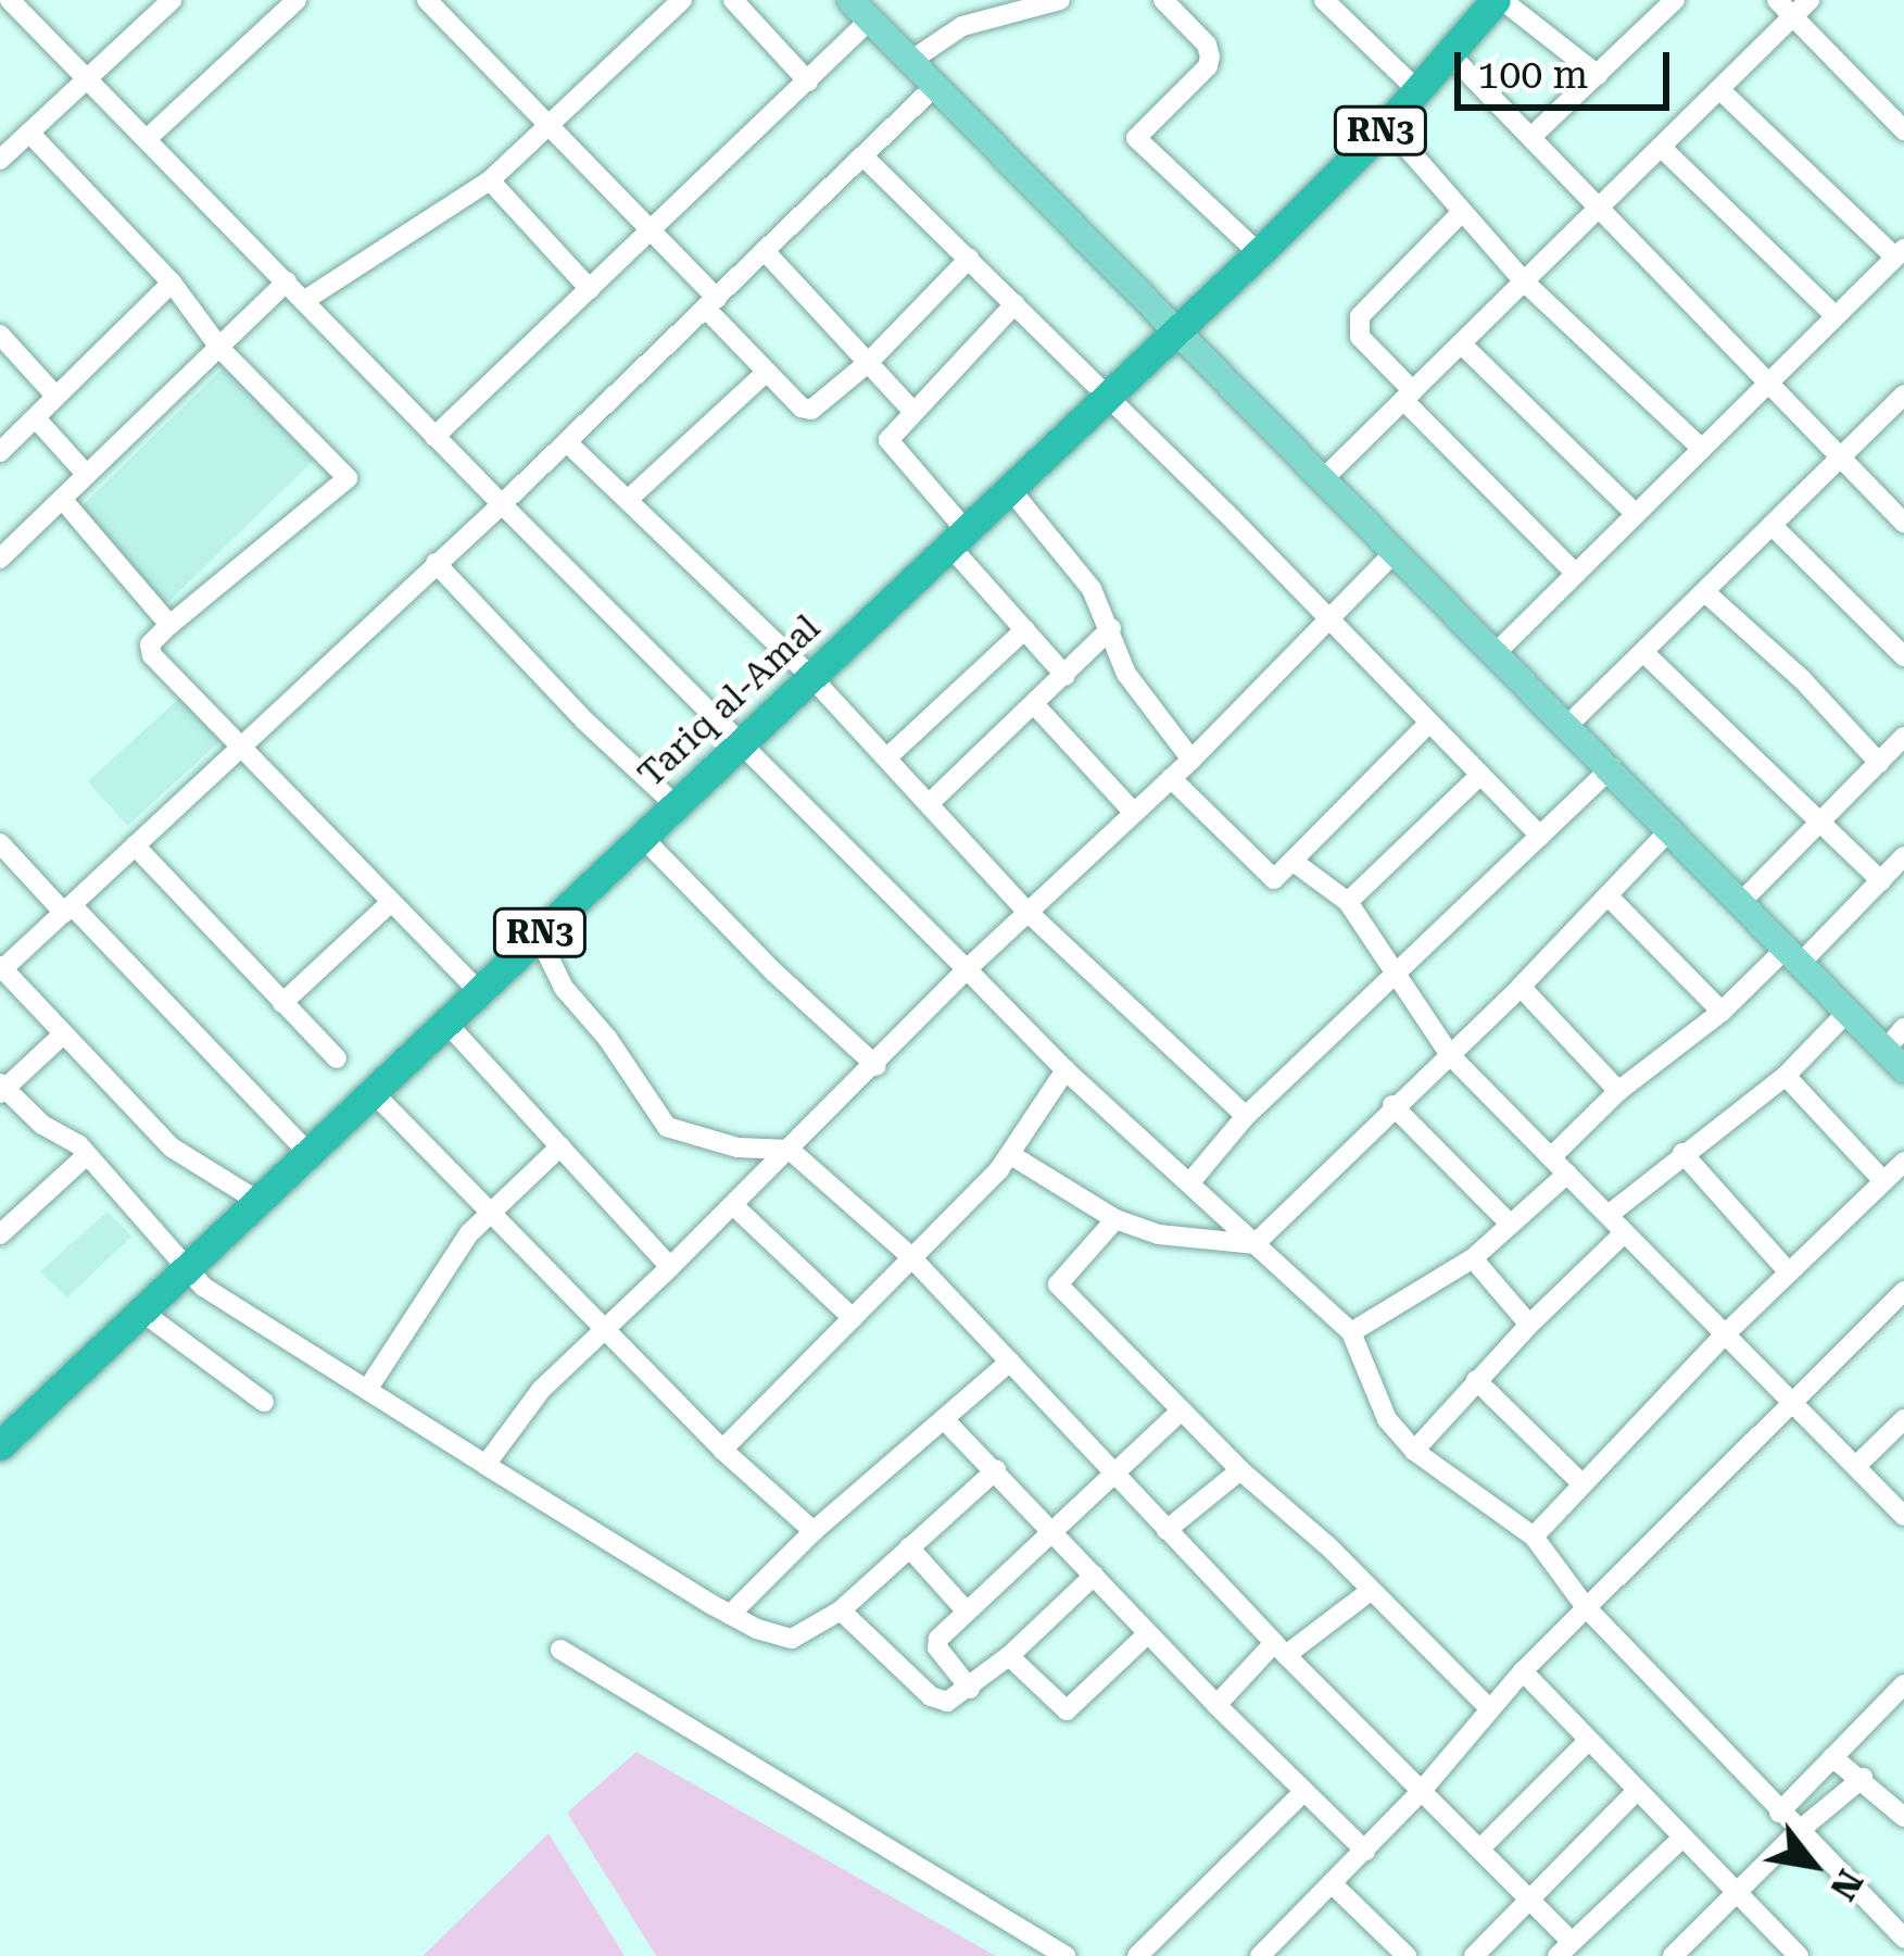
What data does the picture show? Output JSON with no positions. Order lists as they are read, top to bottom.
{
  "streets": {
    "highway": ["RN3", "Tariq al-Amal"]
  },
  "scale_bar": "100 m",
  "north": "bottom right"
}
